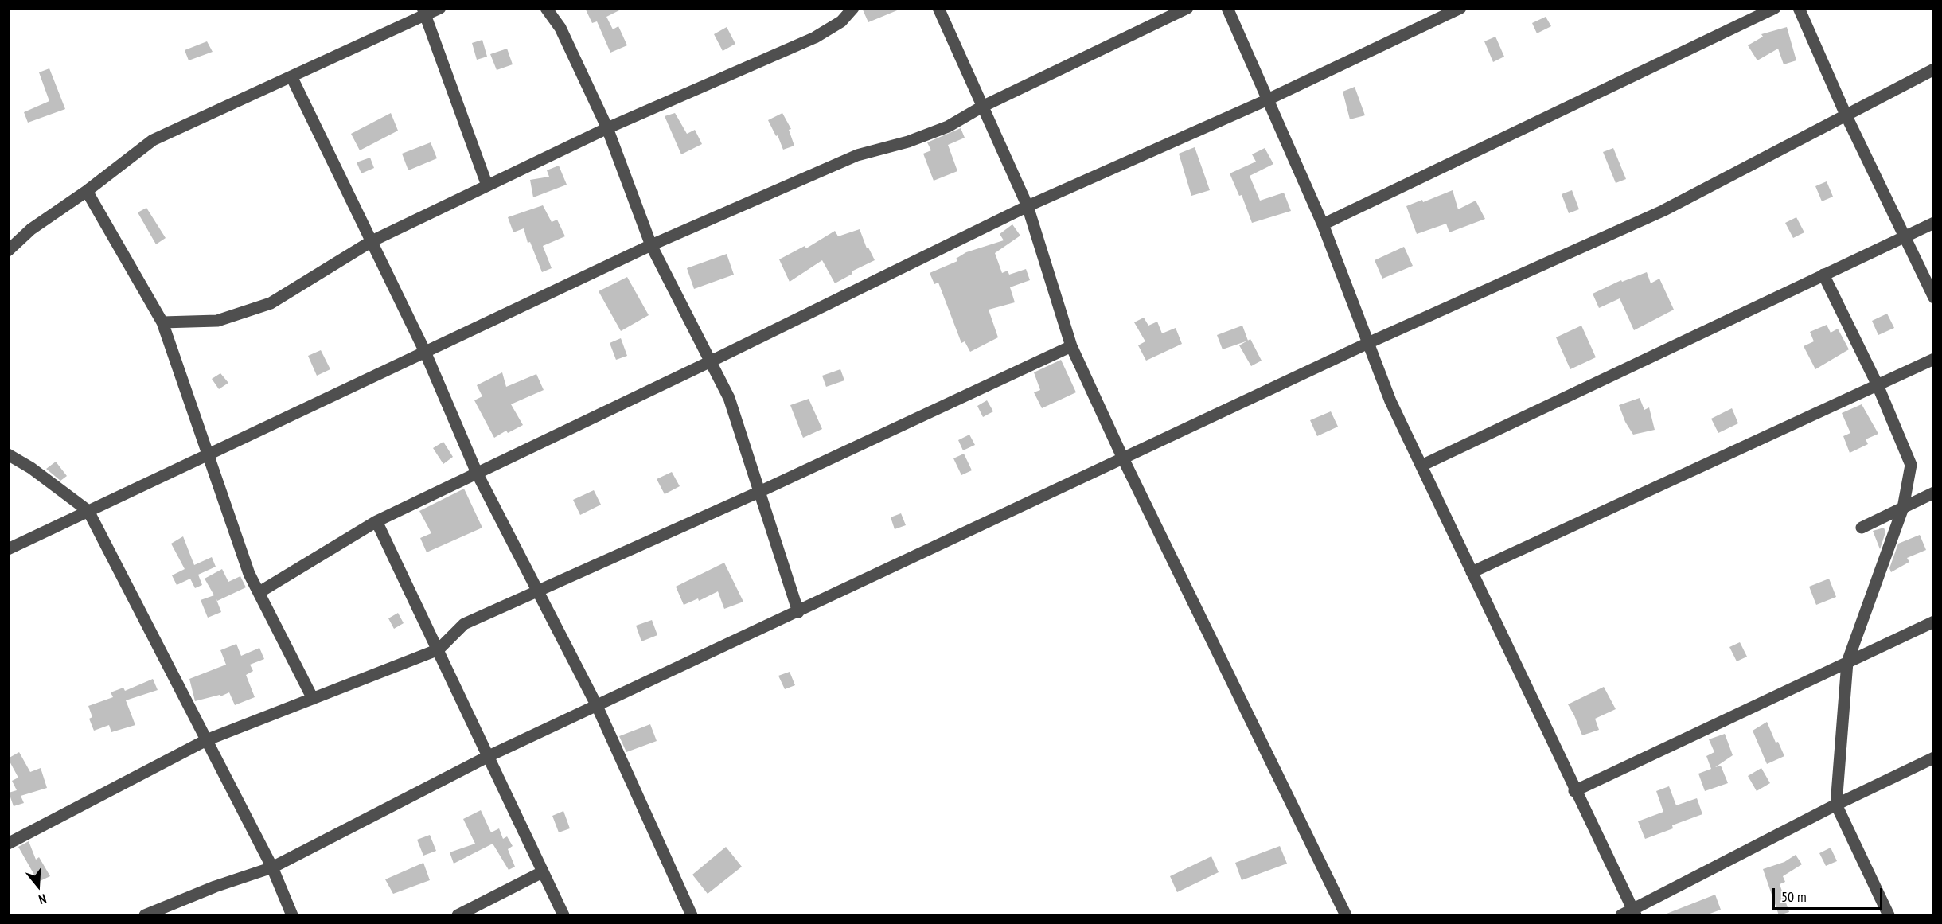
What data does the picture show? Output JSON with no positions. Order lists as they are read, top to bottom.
{
  "scale_bar": "50 m",
  "north": "bottom"
}
